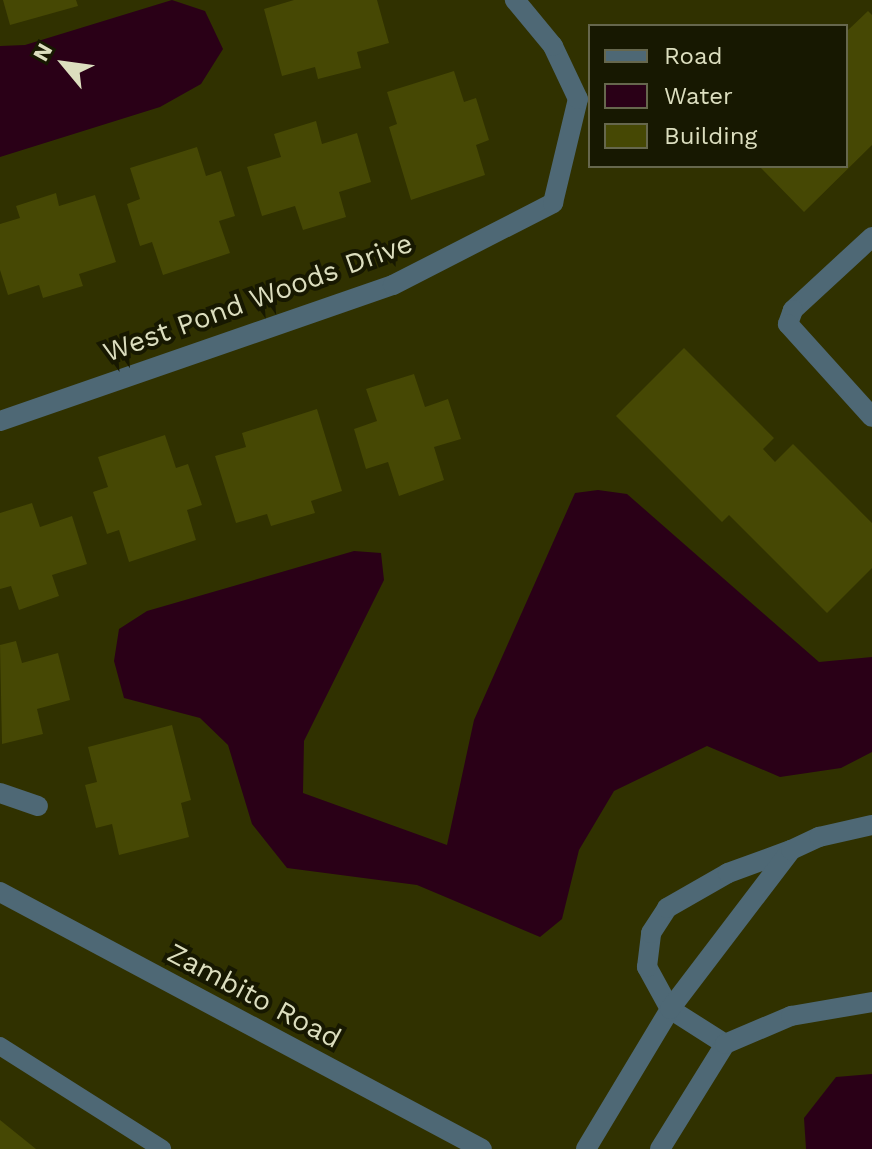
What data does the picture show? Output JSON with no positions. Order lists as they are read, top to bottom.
{
  "streets": {
    "street": ["West Pond Woods Drive", "Zambito Road"]
  },
  "legend": ["Road", "Water", "Building"],
  "north": "top left"
}
